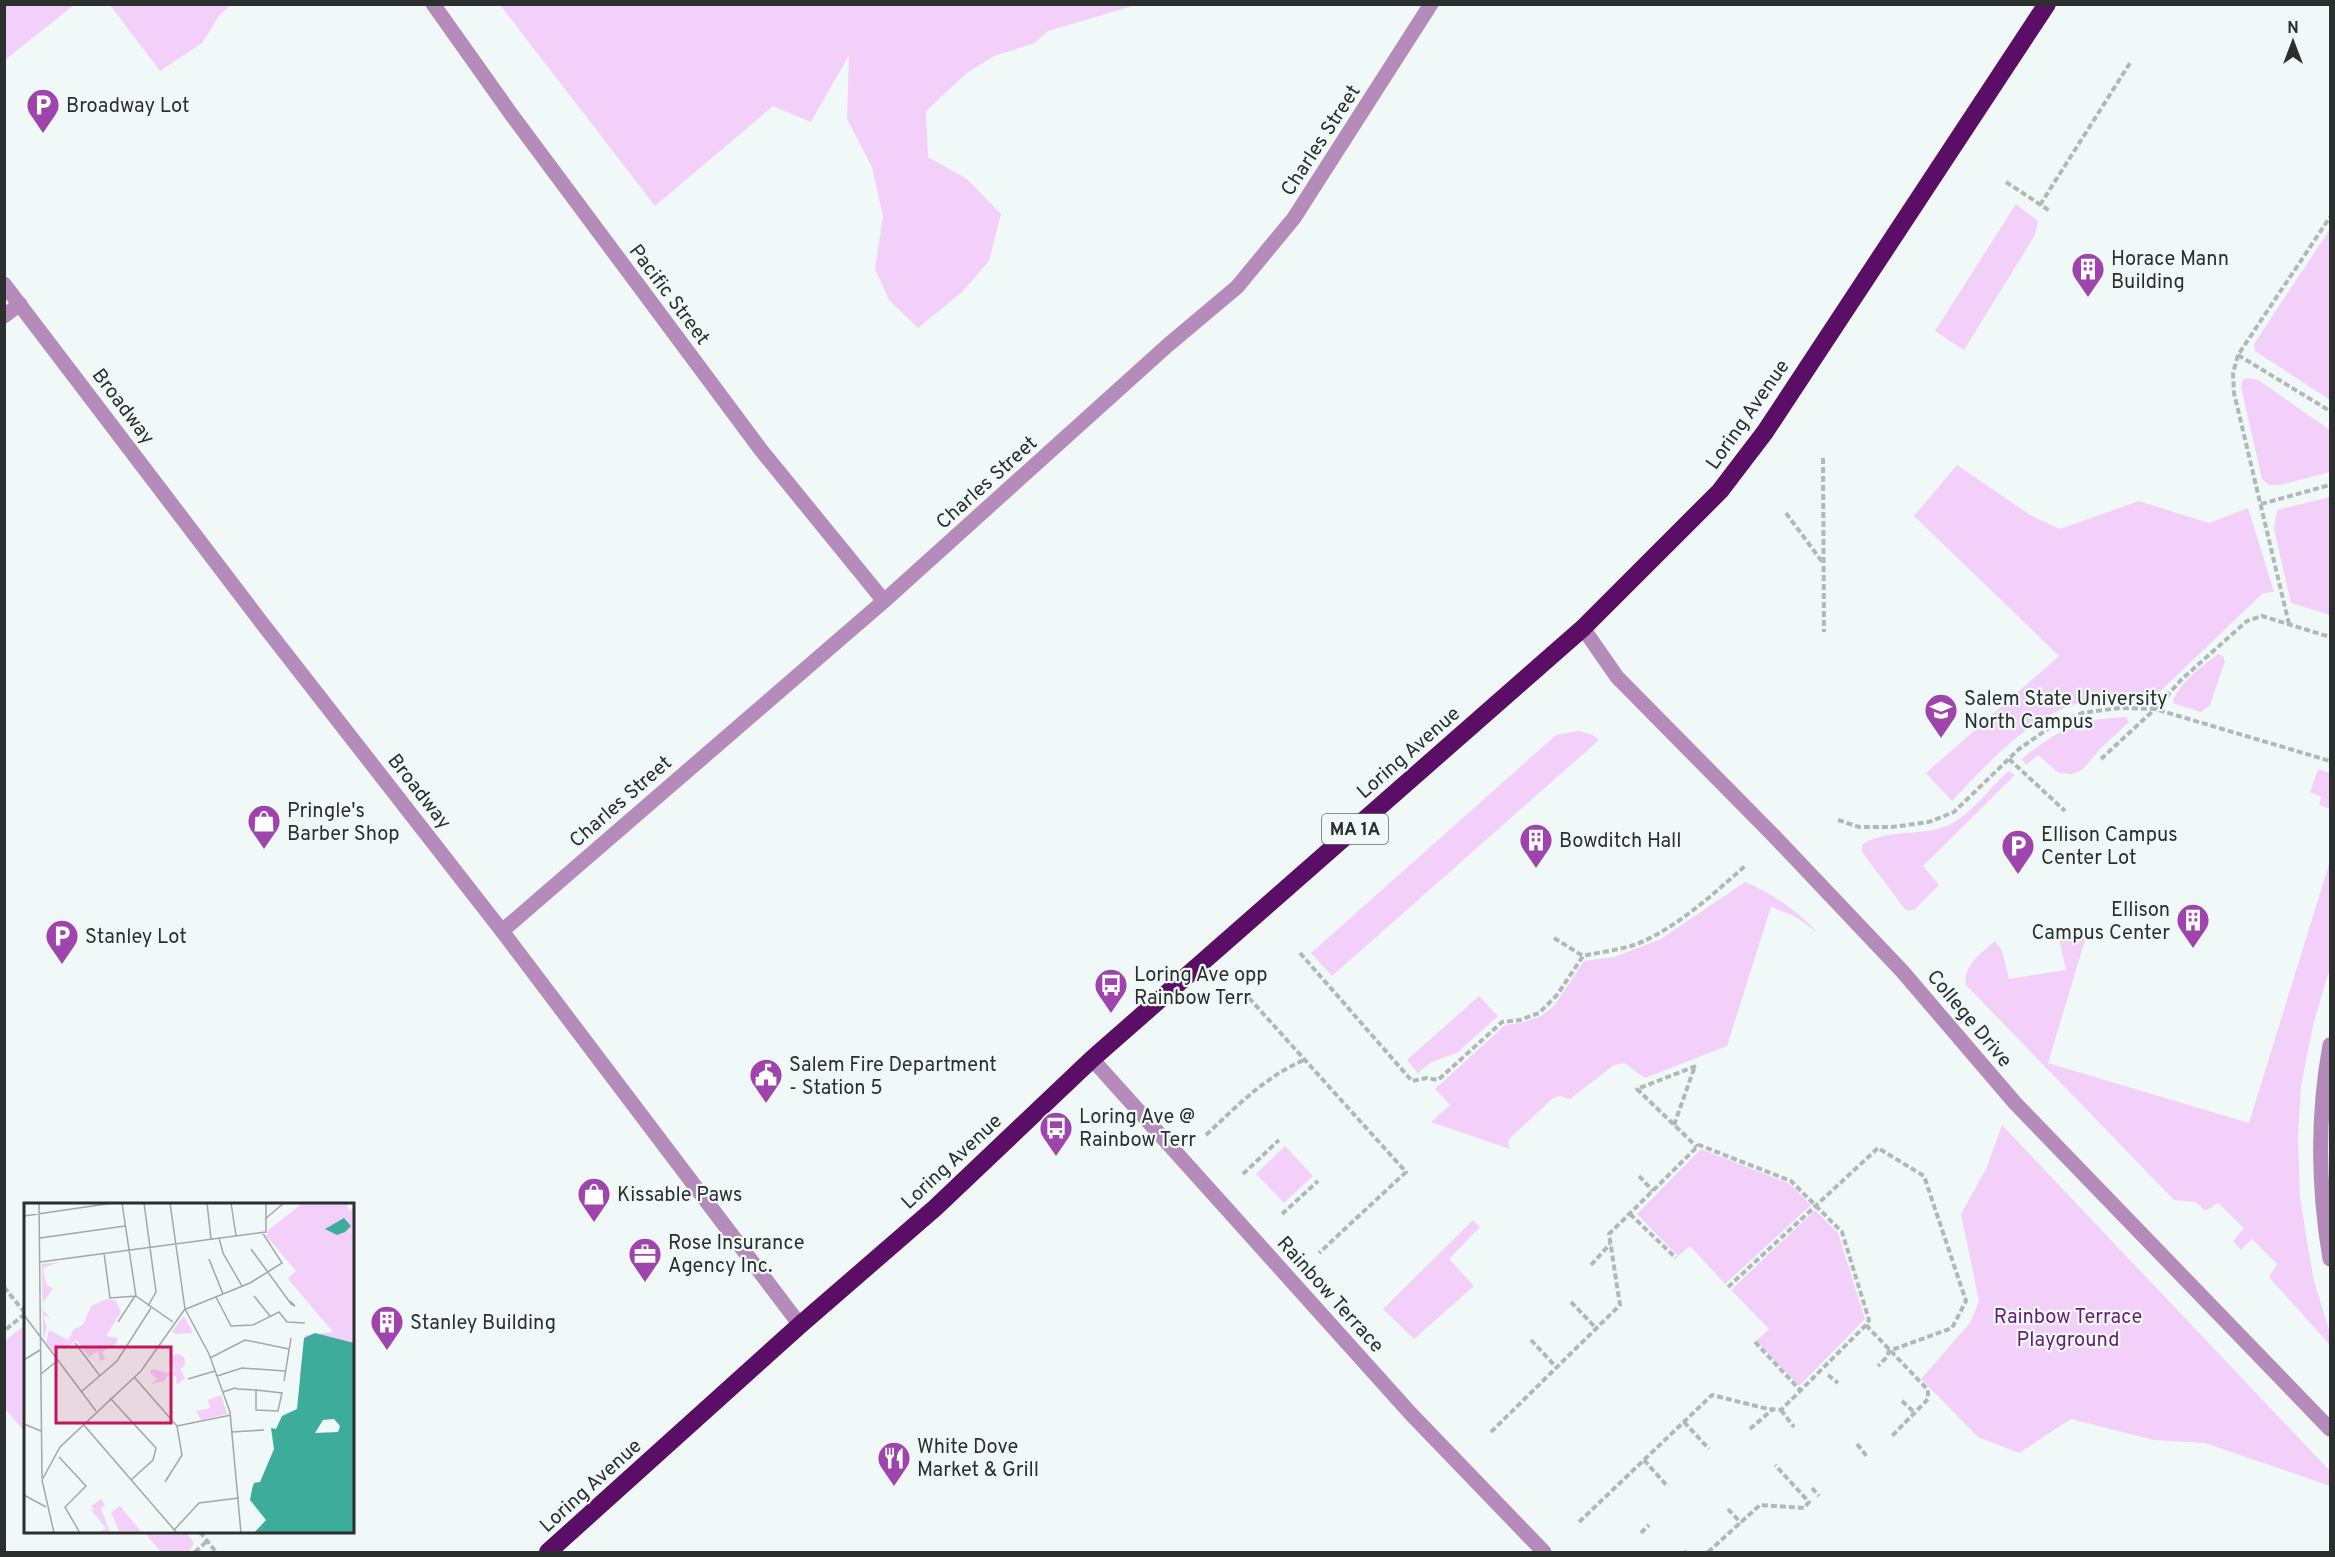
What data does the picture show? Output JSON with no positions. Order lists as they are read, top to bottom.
{
  "streets": {
    "highway": ["Loring Avenue", "MA 1A"],
    "street": [
      "Charles Street",
      "Pacific Street",
      "Broadway",
      "College Drive",
      "Rainbow Terrace"
    ]
  },
  "crossings": [
    ["Charles Street", "Pacific Street"],
    ["Charles Street", "Broadway"],
    ["Broadway", "Loring Avenue"],
    ["Loring Avenue", "College Drive"],
    ["Loring Avenue", "Rainbow Terrace"]
  ],
  "parks": ["Rainbow Terrace Playground"],
  "places": {
    "parking": ["Broadway Lot", "Ellison Campus Center Lot", "Stanley Lot"],
    "building": [
      "Horace Mann Building",
      "Bowditch Hall",
      "Ellison Campus Center",
      "Stanley Building"
    ],
    "school or university": ["Salem State University North Campus"],
    "shop": ["Pringle's Barber Shop", "Kissable Paws"],
    "bus stop": ["Loring Ave opp Rainbow Terr", "Loring Ave @ Rainbow Terr"],
    "public building": ["Salem Fire Department - Station 5"],
    "office": ["Rose Insurance Agency Inc."],
    "restaurant": ["White Dove Market & Grill"]
  },
  "north": "top"
}
